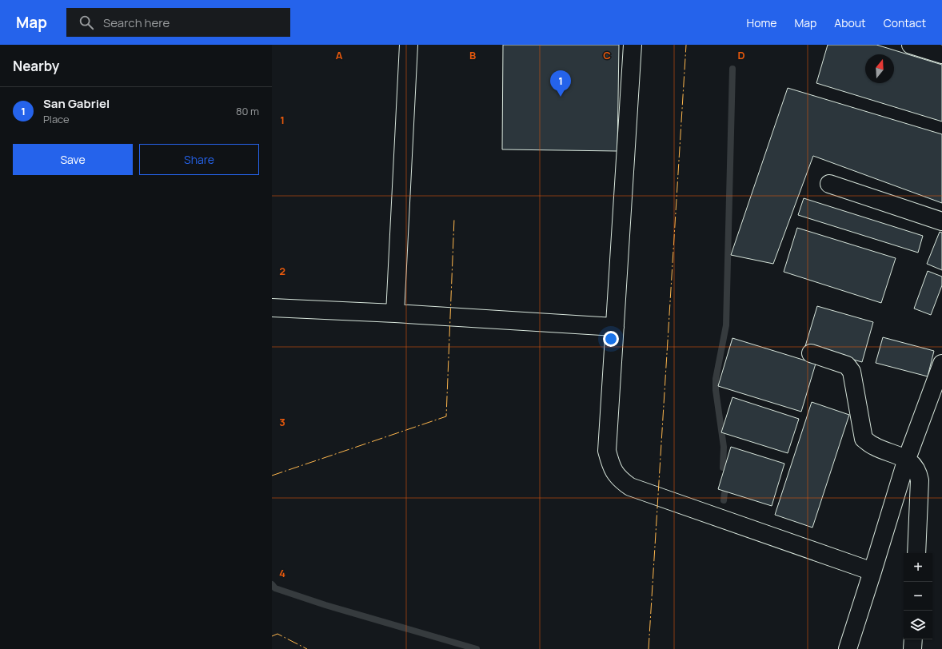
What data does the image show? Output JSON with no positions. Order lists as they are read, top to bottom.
{
  "north": "top",
  "page": {
    "header": "Map",
    "search": "Search here",
    "nav": [
      "Home",
      "Map",
      "About",
      "Contact"
    ],
    "heading": "Nearby",
    "pins": "1",
    "list": [
      {
        "mark": "1",
        "name": "San Gabriel",
        "note": "Place",
        "value": "80 m"
      }
    ],
    "buttons": ["Save", "Share"],
    "map_buttons": ["+", "−"]
  },
  "grid": {
    "columns": [
      "A",
      "B",
      "C",
      "D"
    ],
    "rows": [
      "1",
      "2",
      "3",
      "4"
    ]
  }
}
